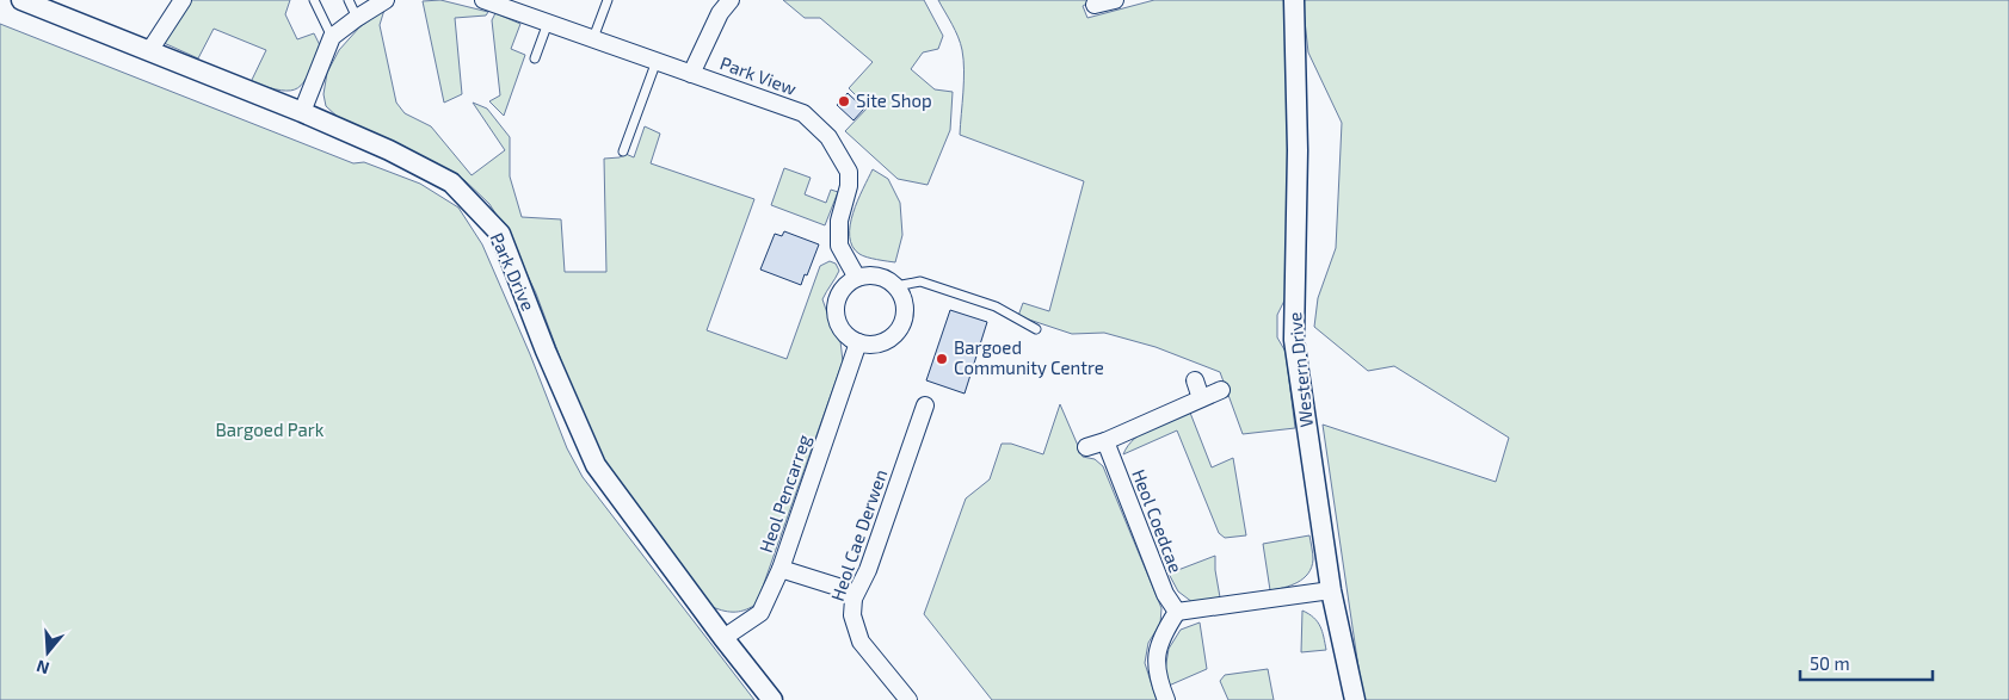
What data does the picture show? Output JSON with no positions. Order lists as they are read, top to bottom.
{
  "streets": {
    "street": [
      "Park View",
      "Park Drive",
      "Western Drive",
      "Heol Pencarreg",
      "Heol Coedcae",
      "Heol Cae Derwen"
    ]
  },
  "crossings": [
    ["Park View", "Heol Pencarreg"],
    ["Park Drive", "Heol Pencarreg"]
  ],
  "parks": ["Bargoed Park"],
  "places": ["Site Shop", "Bargoed Community Centre"],
  "scale_bar": "50 m",
  "north": "bottom"
}
